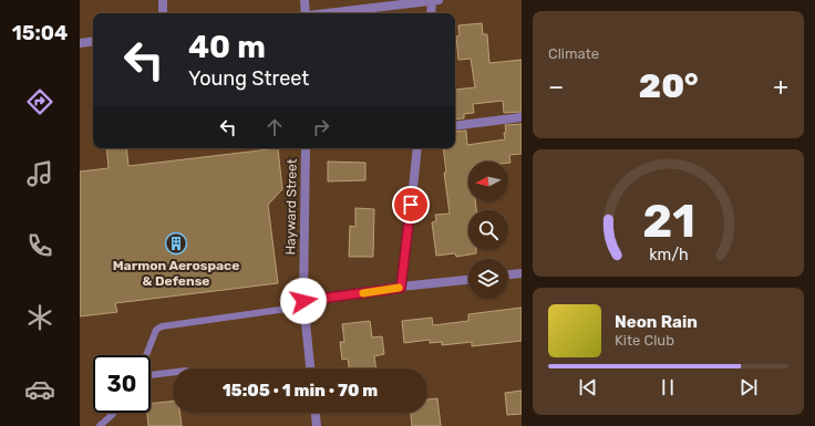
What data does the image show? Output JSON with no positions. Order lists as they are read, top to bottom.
{
  "streets": {
    "street": ["Hayward Street"]
  },
  "places": {
    "building": ["Marmon Aerospace & Defense"]
  },
  "north": "left",
  "page": {
    "tabs": "15:04",
    "tile": "Climate",
    "turn": ["40 m", "Young Street"],
    "heat": ["−", "20°", "+"],
    "song": ["Neon Rain", "Kite Club"],
    "limit": "30",
    "trip": "15:05 · 1 min · 70 m",
    "gauge": ["21", "km/h"]
  }
}
